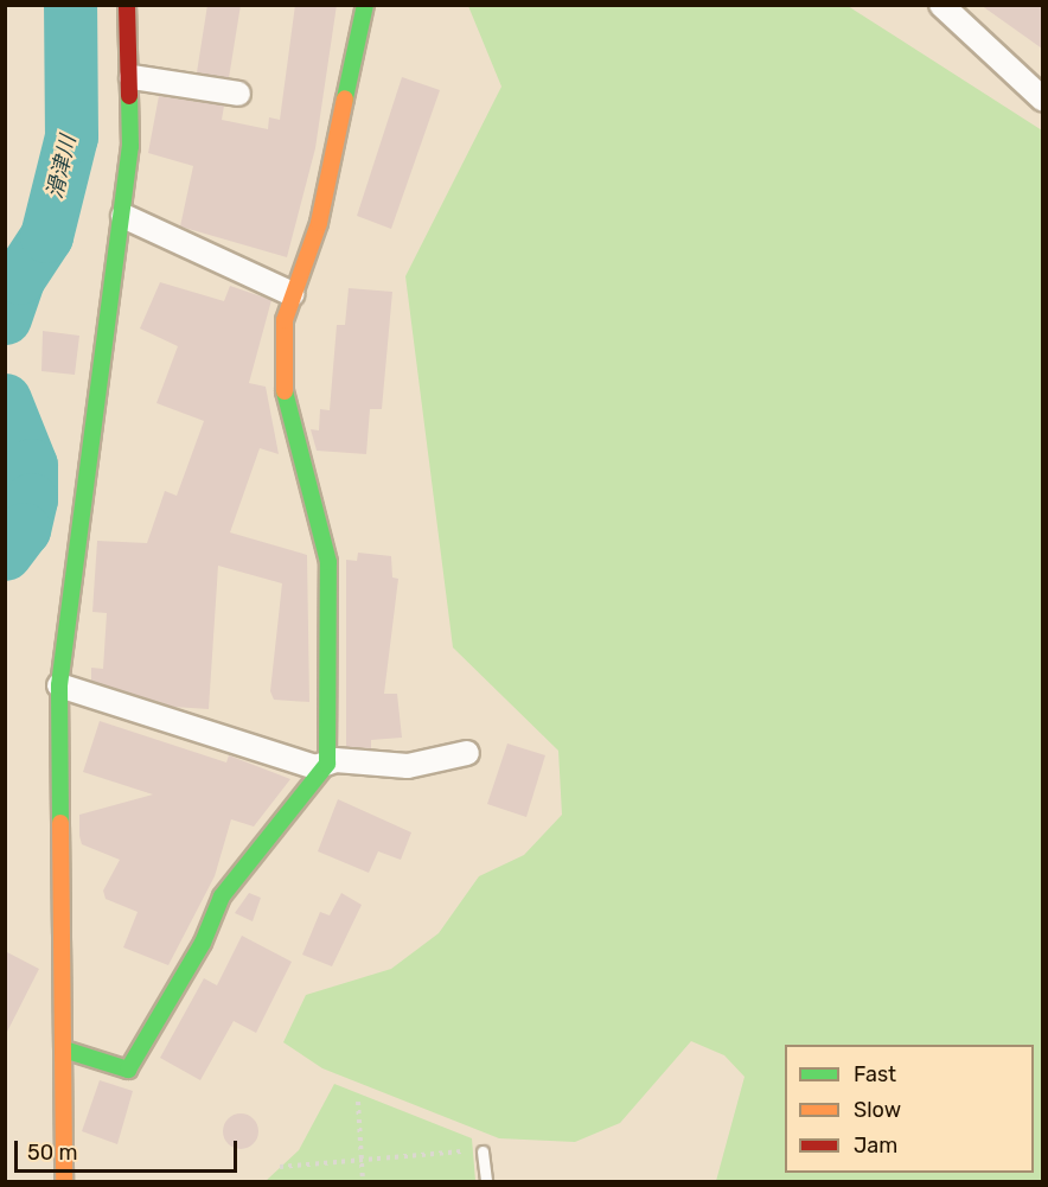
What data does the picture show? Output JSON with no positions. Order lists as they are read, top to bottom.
{
  "water": ["滑津川"],
  "legend": ["Fast", "Slow", "Jam"],
  "scale_bar": "50 m"
}
